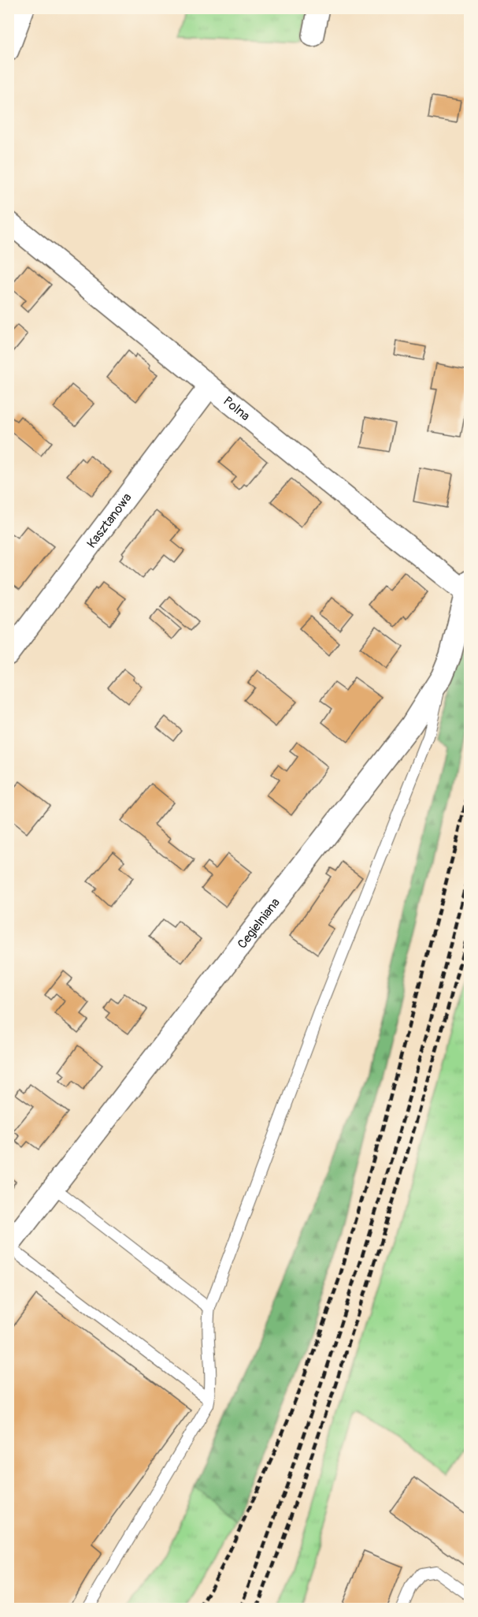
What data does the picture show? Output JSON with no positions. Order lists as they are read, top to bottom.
{
  "streets": {
    "street": ["Polna", "Kasztanowa", "Cegielniana"]
  },
  "crossings": [
    ["Polna", "Kasztanowa"],
    ["Polna", "Cegielniana"]
  ]
}
